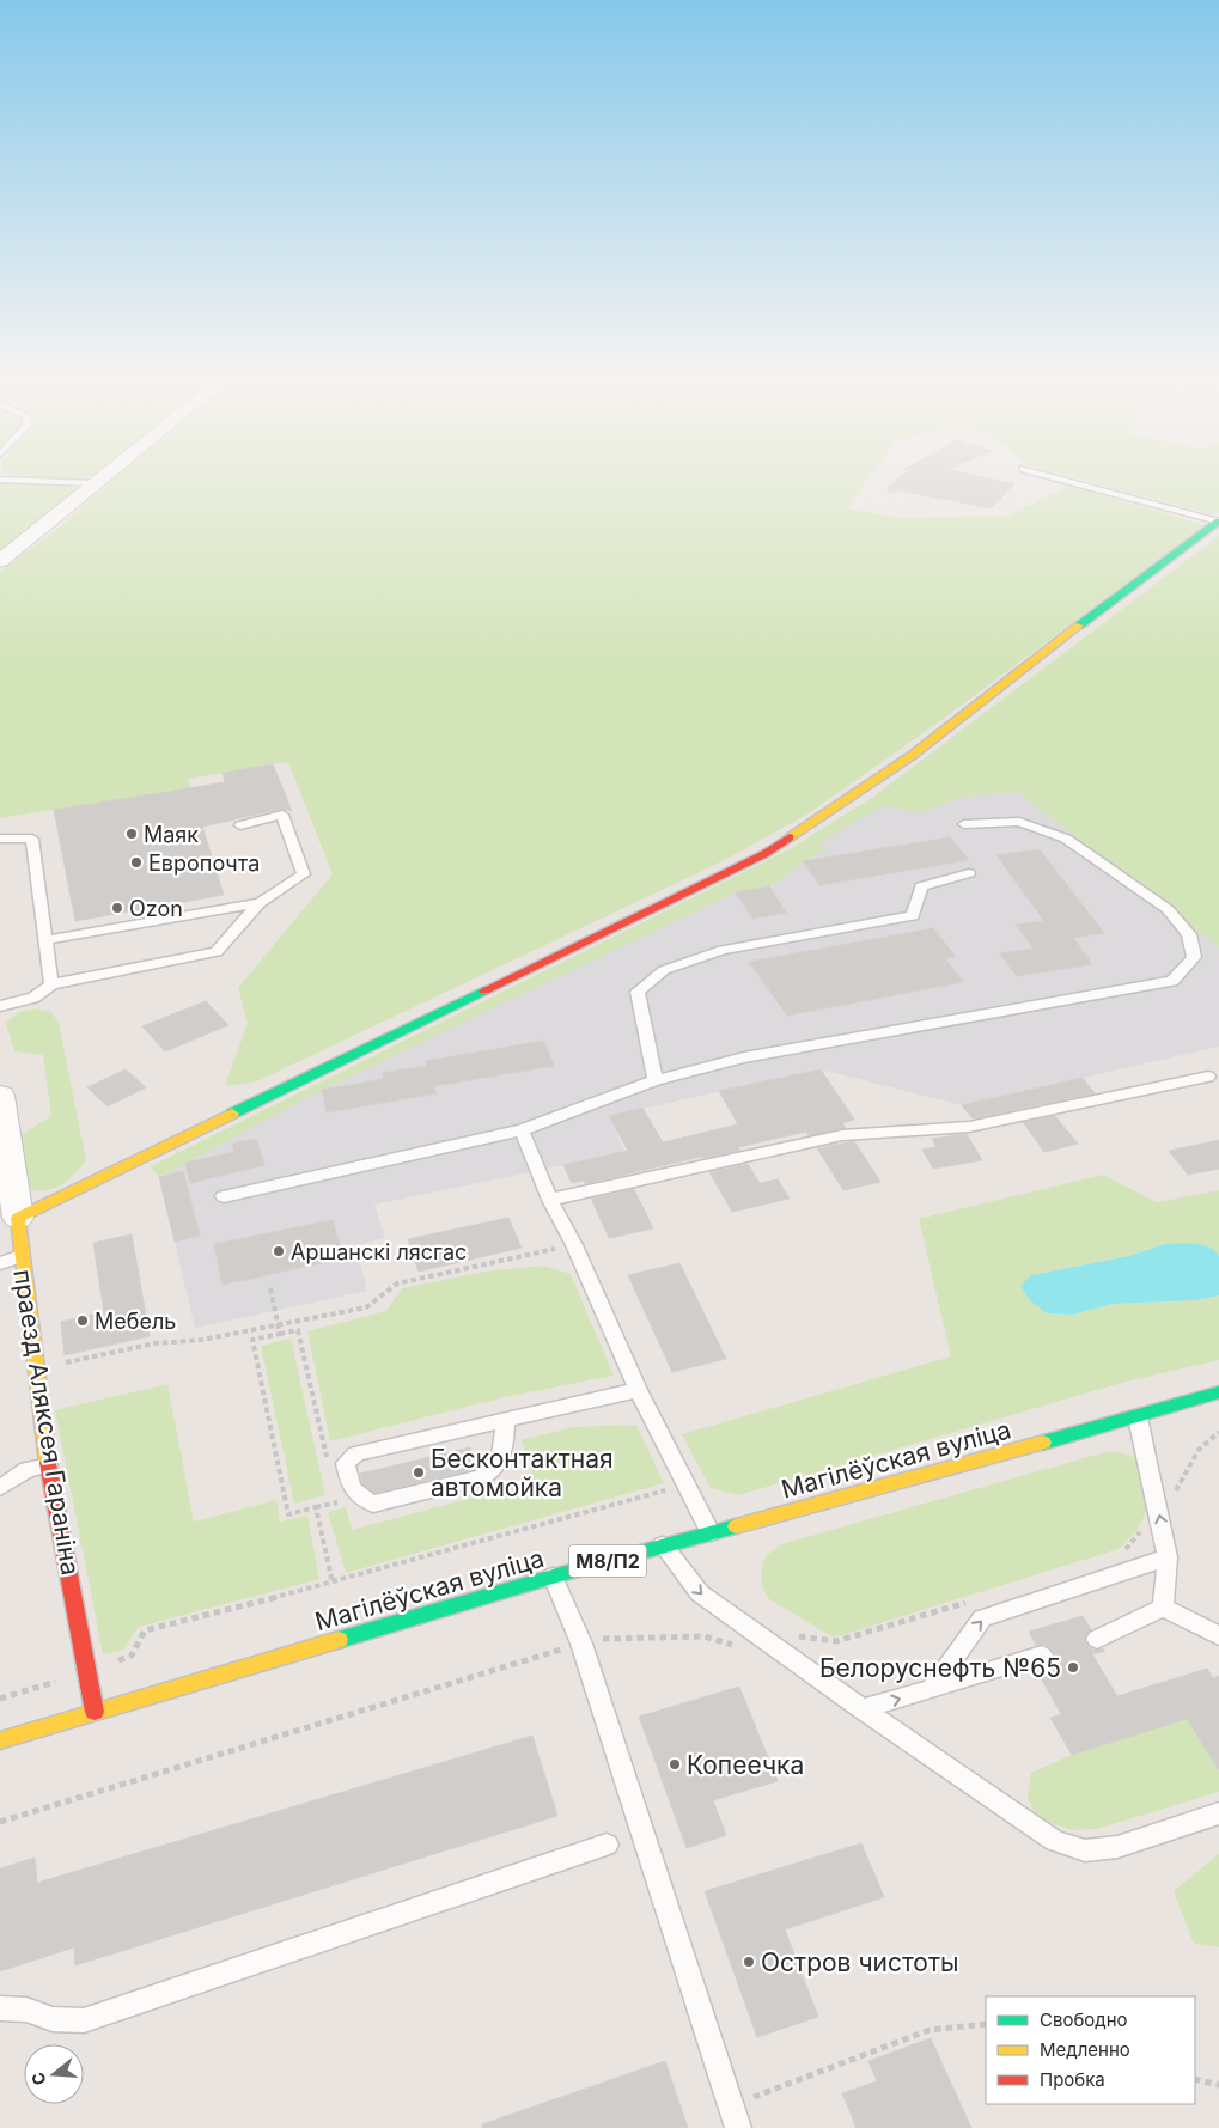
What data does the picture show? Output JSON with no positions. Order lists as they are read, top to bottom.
{
  "streets": {
    "street": ["праезд Аляксея Гараніна", "Магілёўская вуліца", "М8/П2"]
  },
  "crossings": [
    ["праезд Аляксея Гараніна", "Магілёўская вуліца"]
  ],
  "places": [
    "Маяк",
    "Европочта",
    "Ozon",
    "Аршанскі лясгас",
    "Мебель",
    "Бесконтактная автомойка",
    "Белоруснефть №65",
    "Копеечка",
    "Остров чистоты"
  ],
  "legend": ["Свободно", "Медленно", "Пробка"],
  "north": "left"
}
